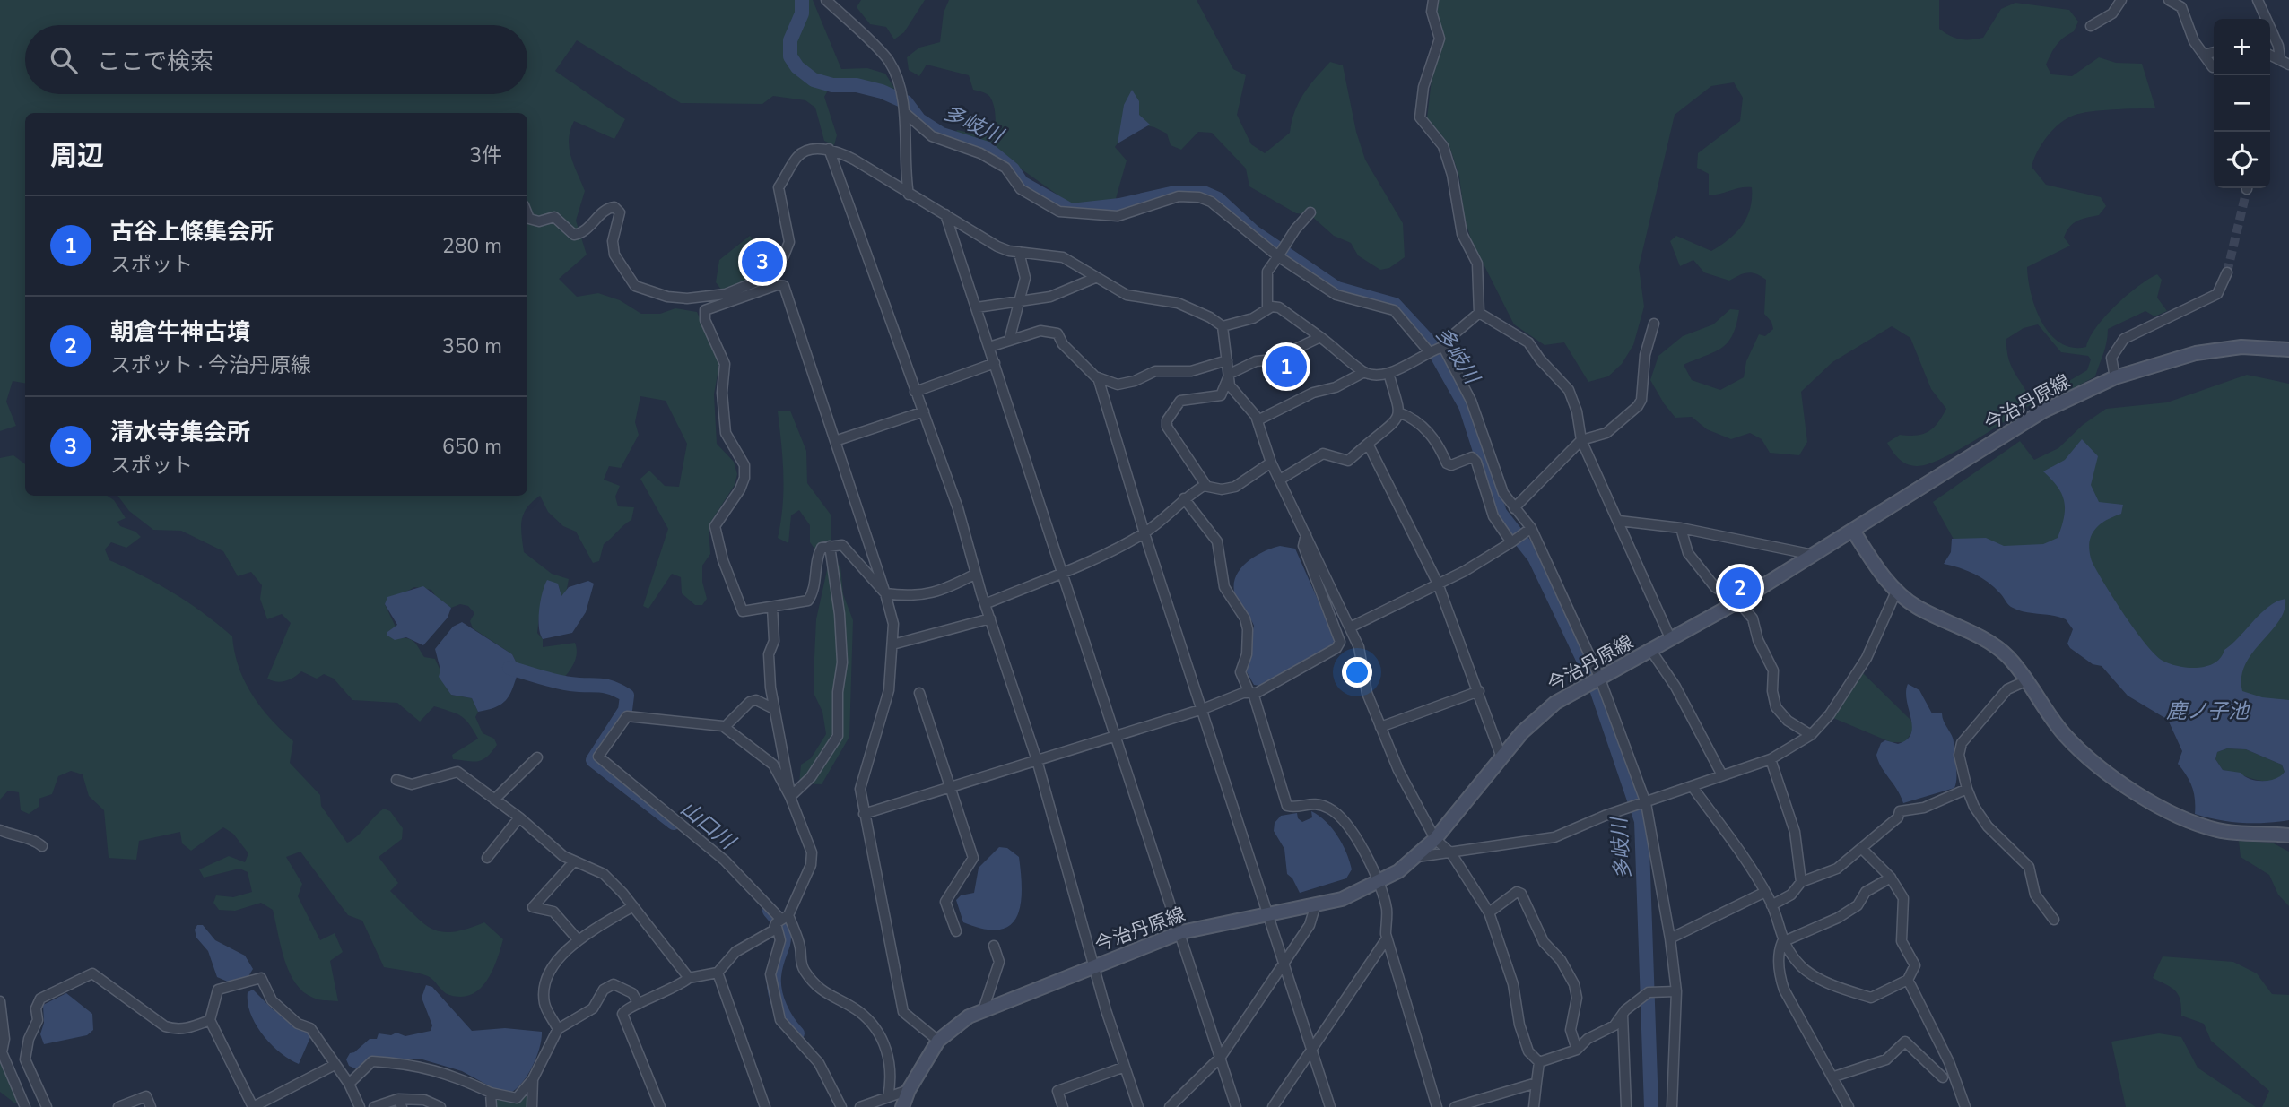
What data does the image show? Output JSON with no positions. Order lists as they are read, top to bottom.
{
  "streets": {
    "main road": ["今治丹原線"]
  },
  "water": ["多岐川", "鹿ノ子池", "山口川"],
  "page": {
    "map_buttons": ["+", "−"],
    "search": "ここで検索",
    "heading": ["周辺", "3件"],
    "list": [
      {
        "mark": "1",
        "name": "古谷上條集会所",
        "note": "スポット",
        "value": "280 m"
      },
      {
        "mark": "2",
        "name": "朝倉牛神古墳",
        "note": "スポット · 今治丹原線",
        "value": "350 m"
      },
      {
        "mark": "3",
        "name": "清水寺集会所",
        "note": "スポット",
        "value": "650 m"
      }
    ],
    "pins": ["3", "1", "2"]
  }
}
